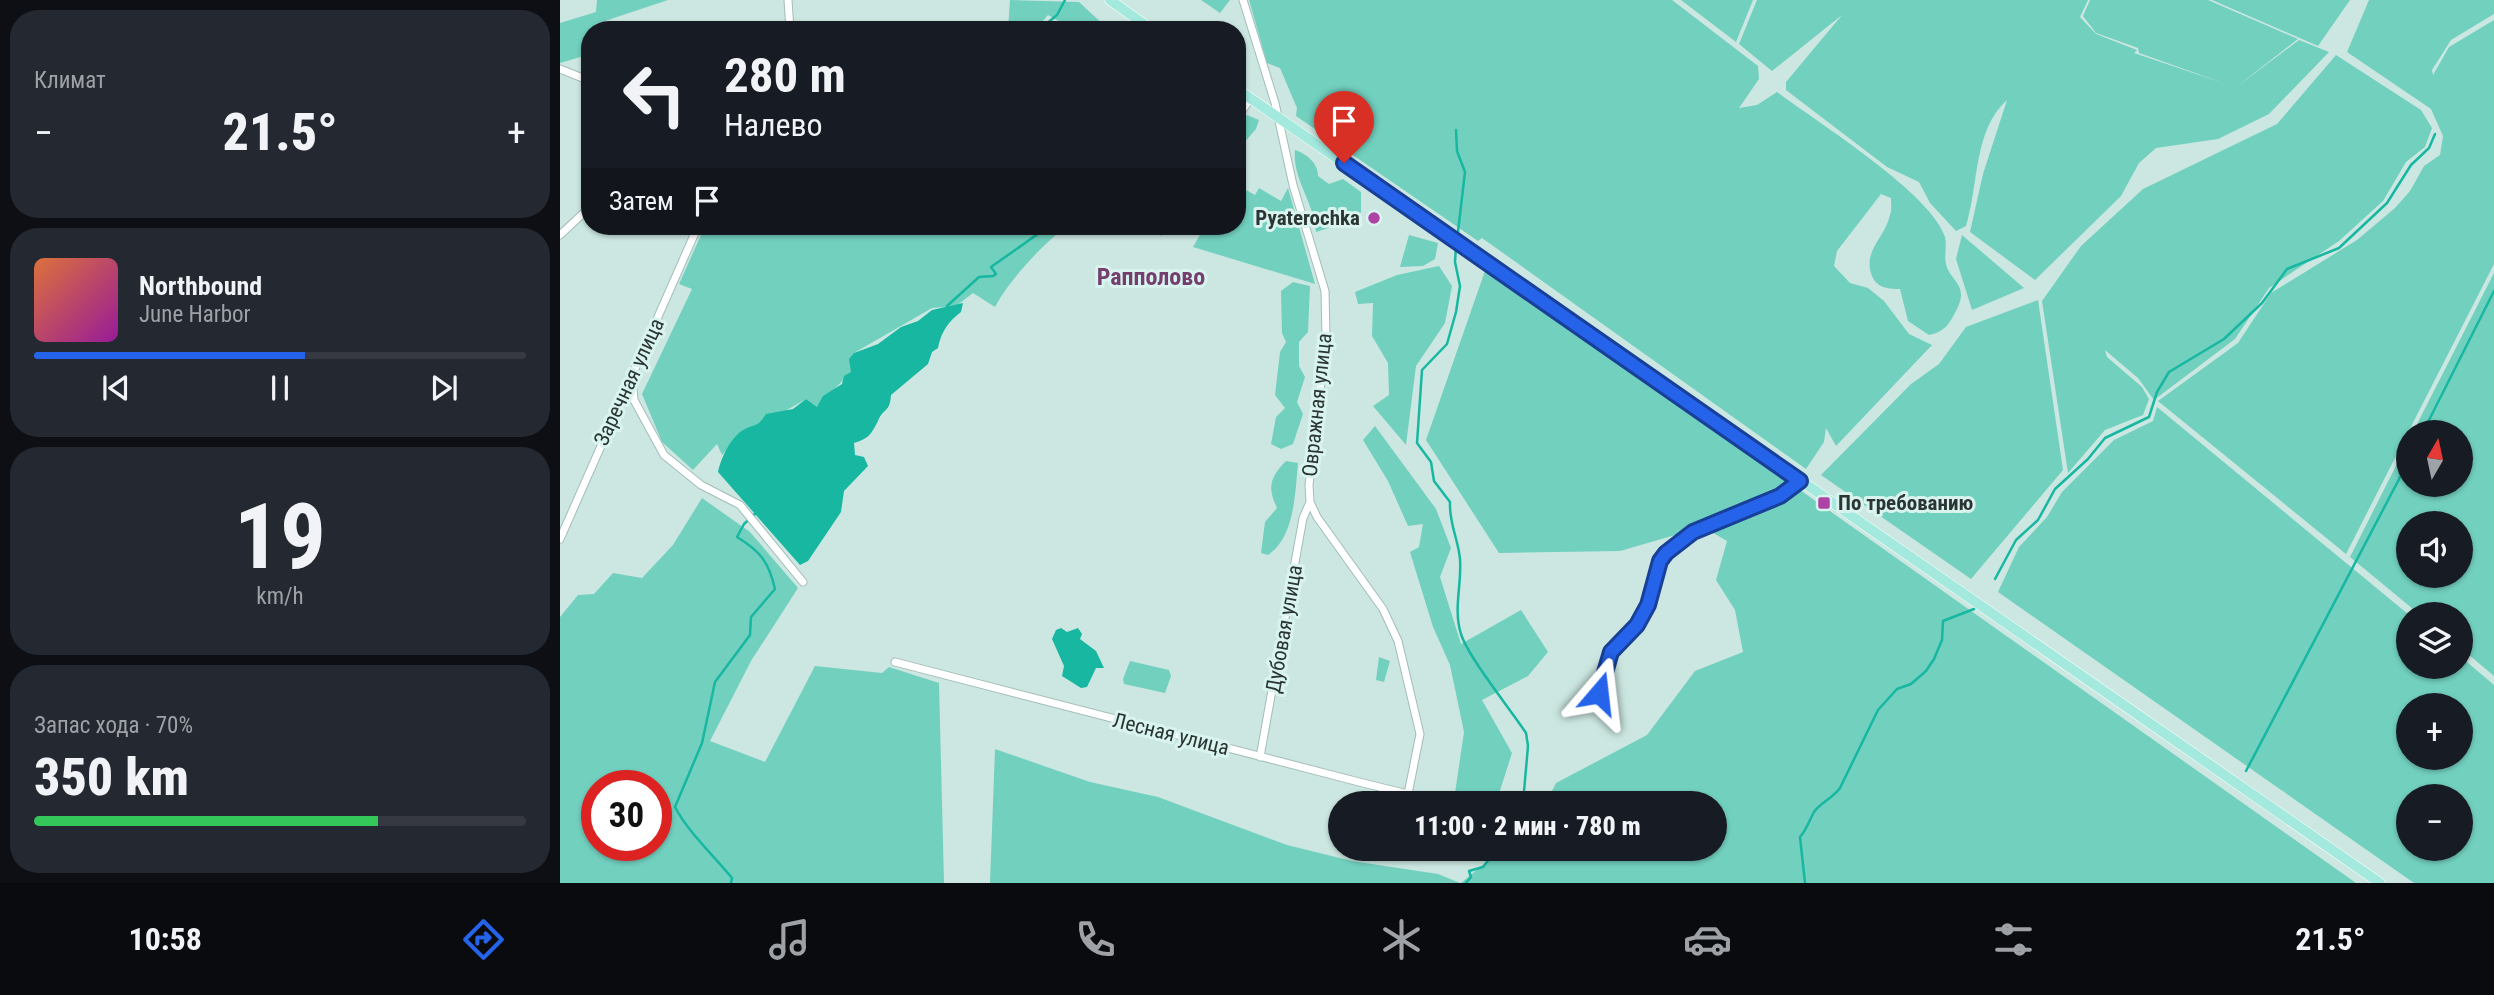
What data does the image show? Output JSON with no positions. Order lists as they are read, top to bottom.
{
  "streets": {
    "street": [
      "Заречная улица",
      "Овражная улица",
      "Дубовая улица",
      "Лесная улица"
    ]
  },
  "crossings": [
    ["Овражная улица", "Дубовая улица"],
    ["Дубовая улица", "Лесная улица"]
  ],
  "districts": ["Рапполово"],
  "places": {
    "other": ["Pyaterochka"],
    "transit": ["По требованию"]
  },
  "north": "top",
  "page": {
    "tile": [
      "Климат",
      ["19", "km/h"],
      ["Запас хода · 70%", "350 km"]
    ],
    "turn": ["280 m", "Налево"],
    "heat": ["−", "21.5°", "+"],
    "then": "Затем",
    "song": ["Northbound", "June Harbor"],
    "map_buttons": ["+", "−"],
    "limit": "30",
    "trip": "11:00 · 2 мин · 780 m",
    "tabs": ["10:58", "21.5°"]
  }
}
